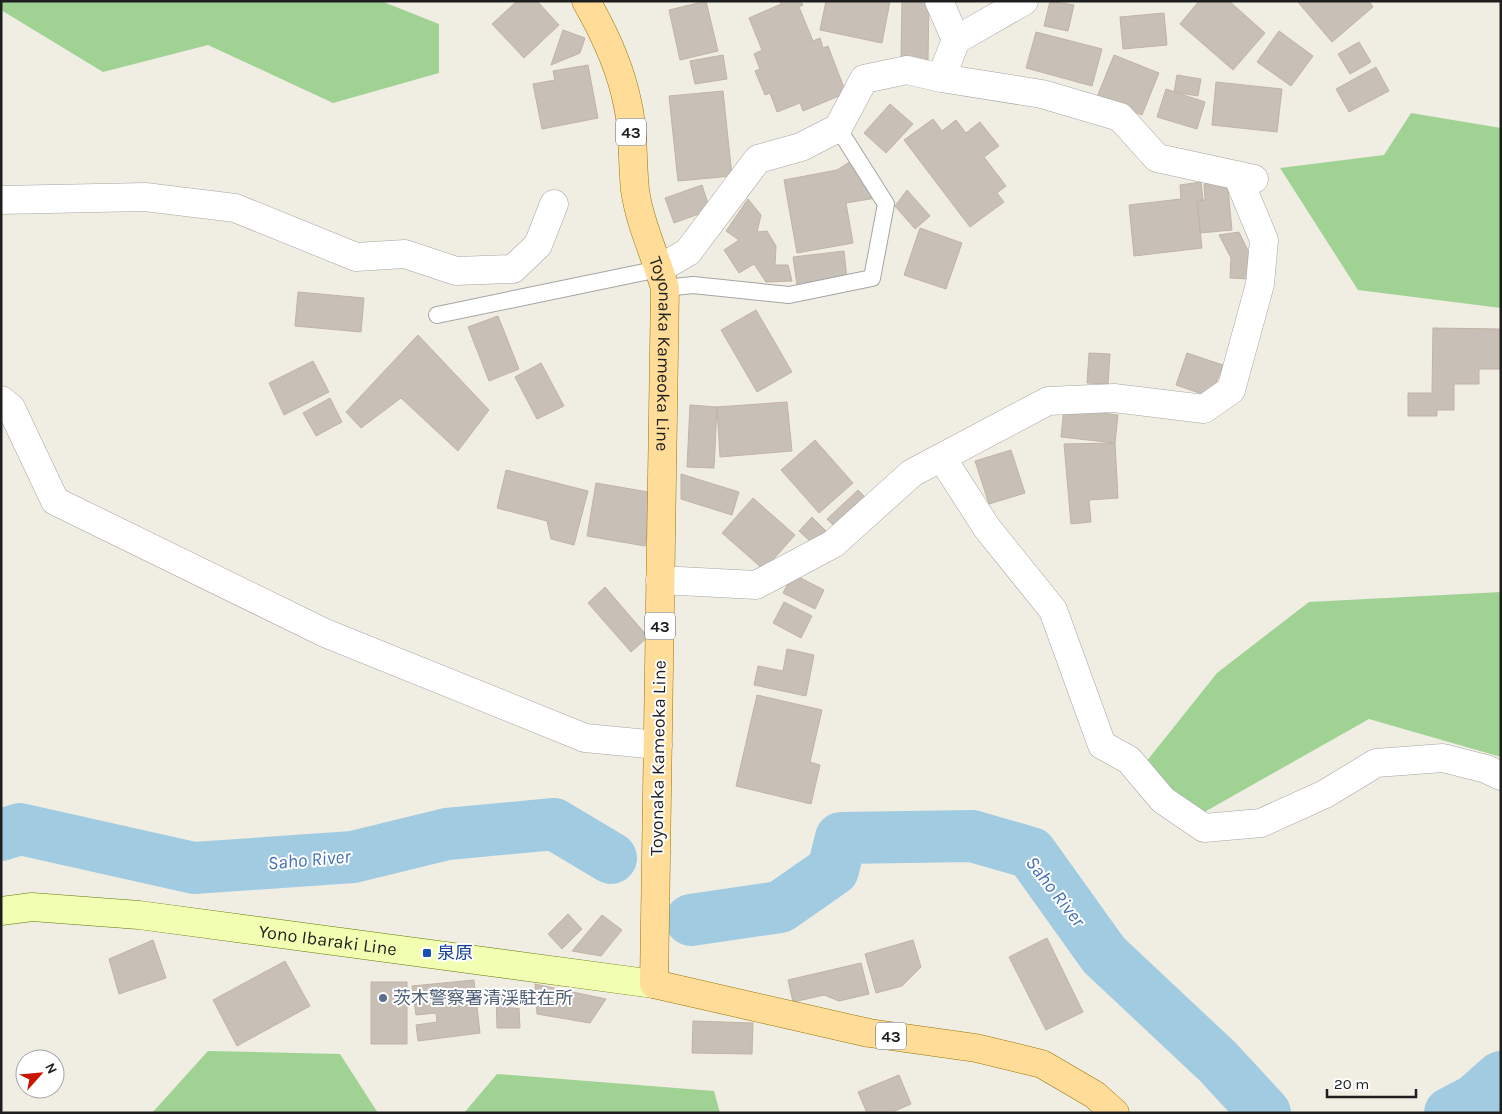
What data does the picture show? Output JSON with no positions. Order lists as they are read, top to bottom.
{
  "streets": {
    "main road": ["43", "Toyonaka Kameoka Line", "Yono Ibaraki Line"]
  },
  "crossings": [
    ["43", "Toyonaka Kameoka Line"],
    ["43", "Yono Ibaraki Line"],
    ["Toyonaka Kameoka Line", "Yono Ibaraki Line"]
  ],
  "water": ["Saho River"],
  "places": {
    "transit": ["泉原"],
    "other": ["茨木警察署清渓駐在所"]
  },
  "scale_bar": "20 m",
  "north": "top right"
}
